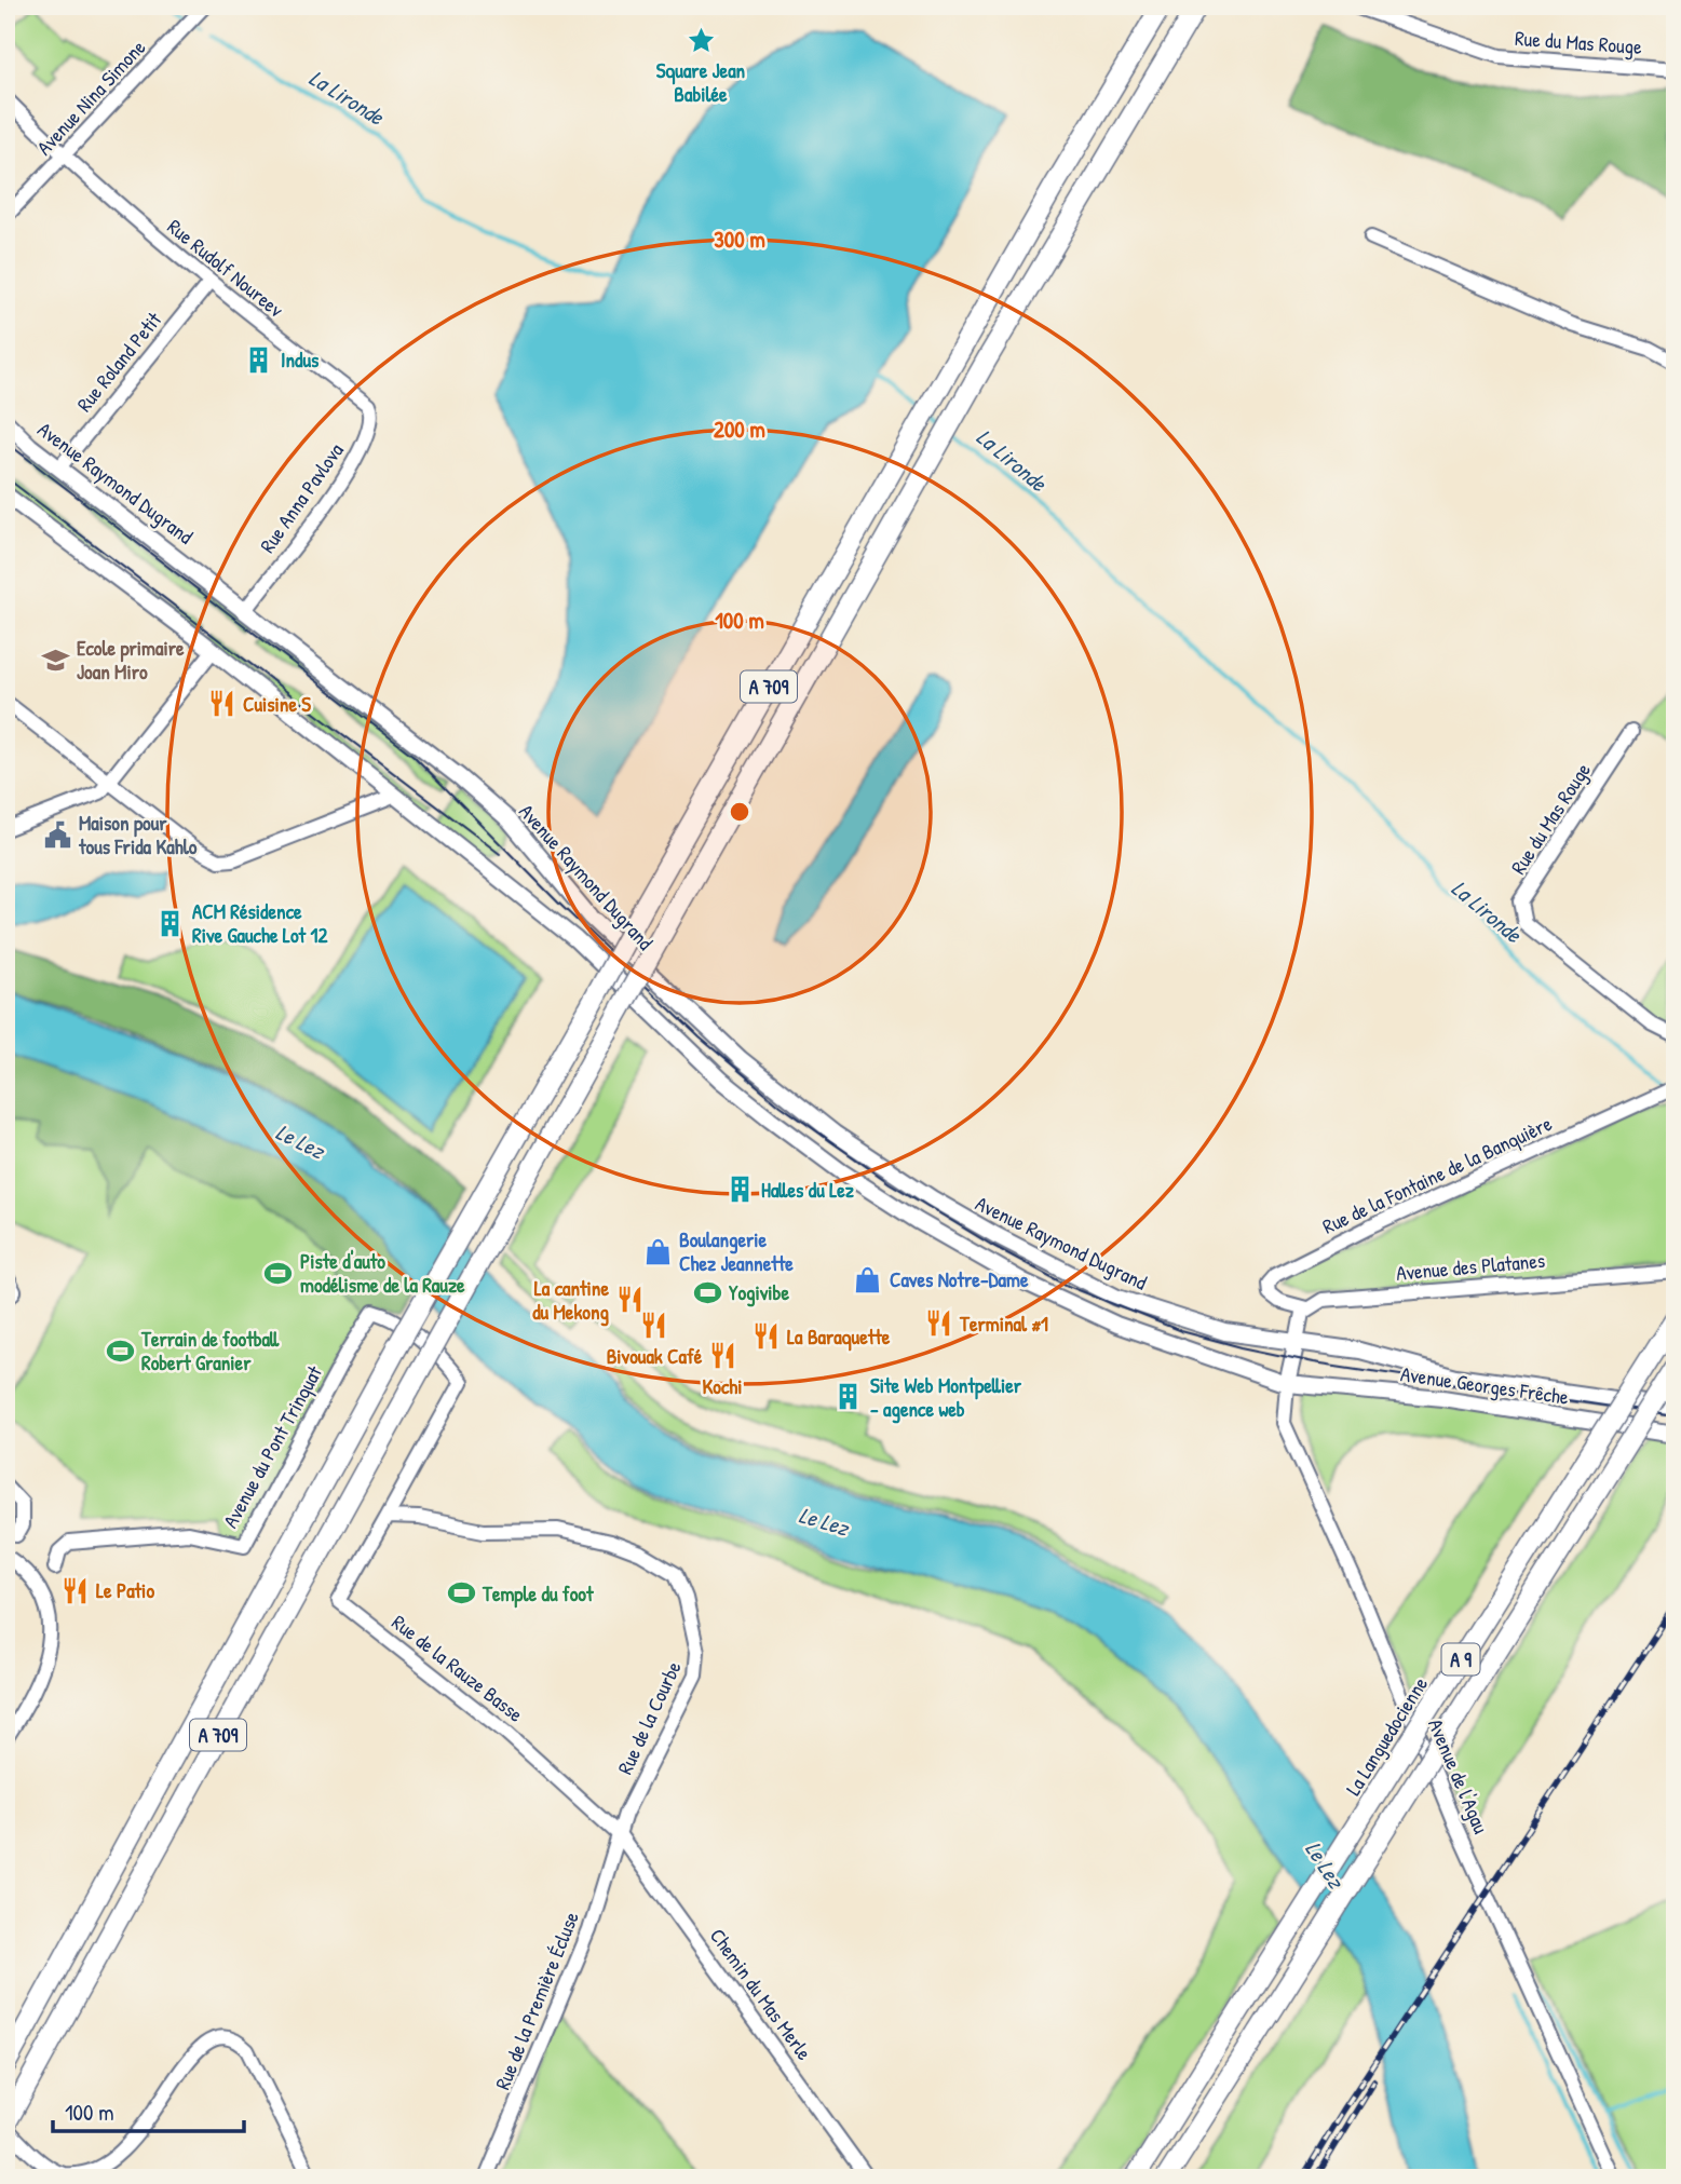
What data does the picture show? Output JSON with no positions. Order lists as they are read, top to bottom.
{
  "streets": {
    "highway": ["A 709", "A 9", "La Languedocienne"],
    "main road": ["Avenue Raymond Dugrand", "Avenue Georges Frêche"],
    "street": [
      "Rue du Mas Rouge",
      "Avenue Nina Simone",
      "Rue Rudolf Noureev",
      "Rue Roland Petit",
      "Rue Anna Pavlova",
      "Rue de la Fontaine de la Banquière",
      "Avenue des Platanes",
      "Avenue du Pont Trinquat",
      "Rue de la Rauze Basse",
      "Rue de la Courbe",
      "Avenue de l'Agau",
      "Chemin du Mas Merle",
      "Rue de la Première Écluse"
    ]
  },
  "crossings": [
    ["Avenue Nina Simone", "Rue Rudolf Noureev"],
    ["Rue Rudolf Noureev", "Rue Roland Petit"],
    ["Rue Rudolf Noureev", "Rue Anna Pavlova"],
    ["Rue Roland Petit", "Avenue Raymond Dugrand"],
    ["Avenue Raymond Dugrand", "Rue Anna Pavlova"],
    ["Avenue Raymond Dugrand", "Avenue Georges Frêche"],
    ["Rue de la Fontaine de la Banquière", "Avenue des Platanes"],
    ["Avenue Georges Frêche", "Avenue de l'Agau"],
    ["Avenue du Pont Trinquat", "Rue de la Rauze Basse"],
    ["Avenue du Pont Trinquat", "Rue de la Courbe"],
    ["Rue de la Rauze Basse", "Rue de la Courbe"],
    ["Rue de la Rauze Basse", "Chemin du Mas Merle"],
    ["Rue de la Rauze Basse", "Rue de la Première Écluse"],
    ["Rue de la Courbe", "Chemin du Mas Merle"],
    ["Rue de la Courbe", "Rue de la Première Écluse"],
    ["Chemin du Mas Merle", "Rue de la Première Écluse"]
  ],
  "water": ["La Lironde", "Le Lez"],
  "places": {
    "place": ["Square Jean Babilée"],
    "building": [
      "Indus",
      "ACM Résidence Rive Gauche Lot 12",
      "Halles du Lez",
      "Site Web Montpellier - agence web"
    ],
    "school or university": ["Ecole primaire Joan Miro"],
    "restaurant": [
      "Cuisine S",
      "La cantine du Mekong",
      "Terminal #1",
      "Bivouak Café",
      "La Baraquette",
      "Kochi",
      "Le Patio"
    ],
    "public building": ["Maison pour tous Frida Kahlo"],
    "shop": ["Boulangerie Chez Jeannette", "Caves Notre-Dame"],
    "sports": [
      "Piste d'auto modélisme de la Rauze",
      "Yogivibe",
      "Terrain de football Robert Granier",
      "Temple du foot"
    ]
  },
  "scale_bar": "100 m",
  "rings": ["300 m", "200 m", "100 m"]
}
